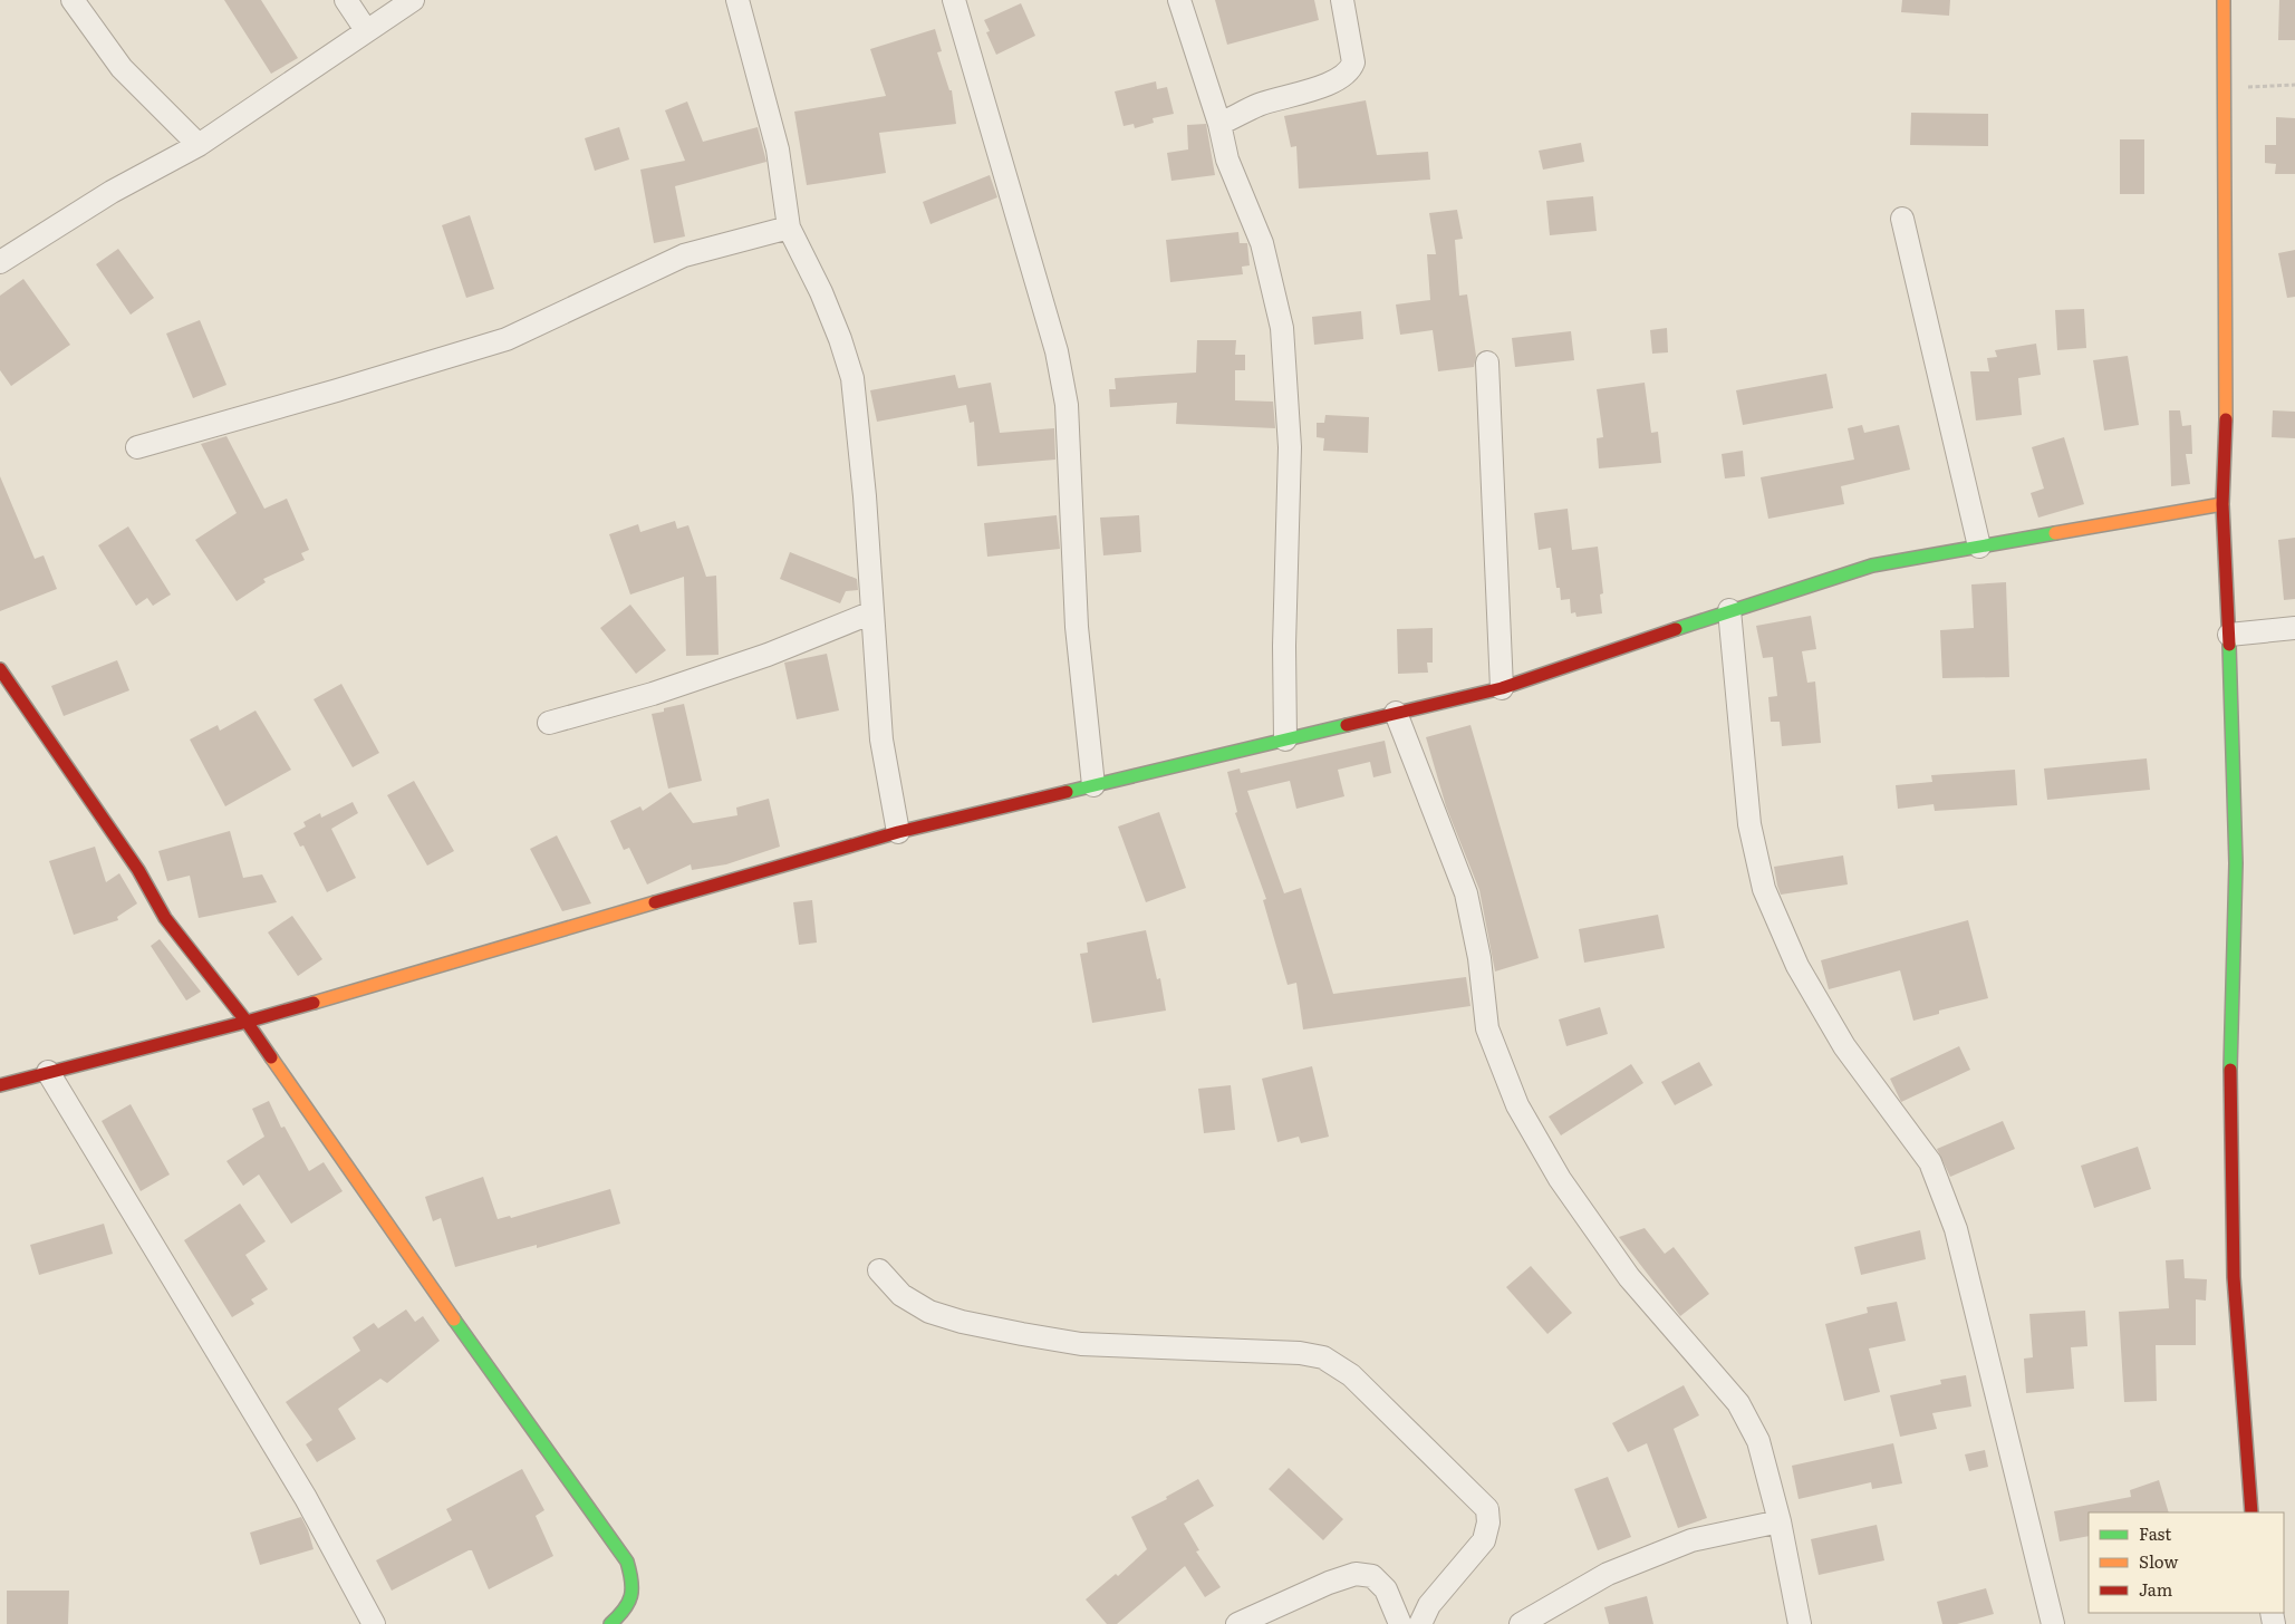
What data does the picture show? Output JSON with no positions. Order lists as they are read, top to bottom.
{
  "legend": ["Fast", "Slow", "Jam"]
}
